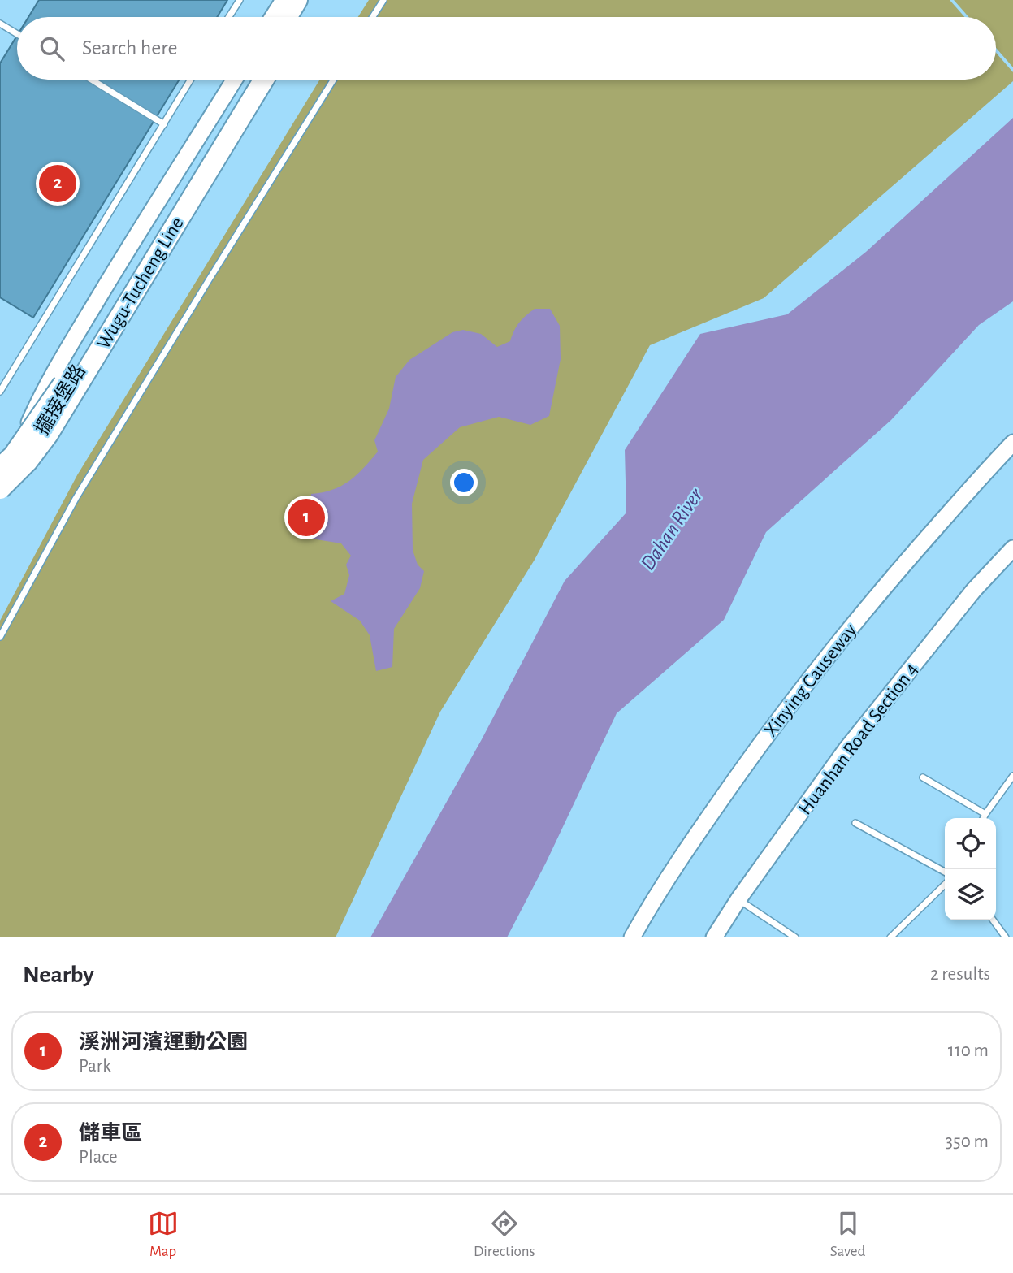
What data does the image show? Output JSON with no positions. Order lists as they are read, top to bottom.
{
  "streets": {
    "highway": ["Wugu-Tucheng Line"],
    "street": ["擺接堡路", "Xinying Causeway", "Huanhan Road Section 4"]
  },
  "crossings": [
    ["Wugu-Tucheng Line", "擺接堡路"]
  ],
  "water": ["Dahan River"],
  "page": {
    "search": "Search here",
    "pins": ["2", "1"],
    "heading": ["Nearby", "2 results"],
    "list": [
      {
        "mark": "1",
        "name": "溪洲河濱運動公園",
        "note": "Park",
        "value": "110 m"
      },
      {
        "mark": "2",
        "name": "儲車區",
        "note": "Place",
        "value": "350 m"
      }
    ],
    "nav": ["Map", "Directions", "Saved"]
  }
}
